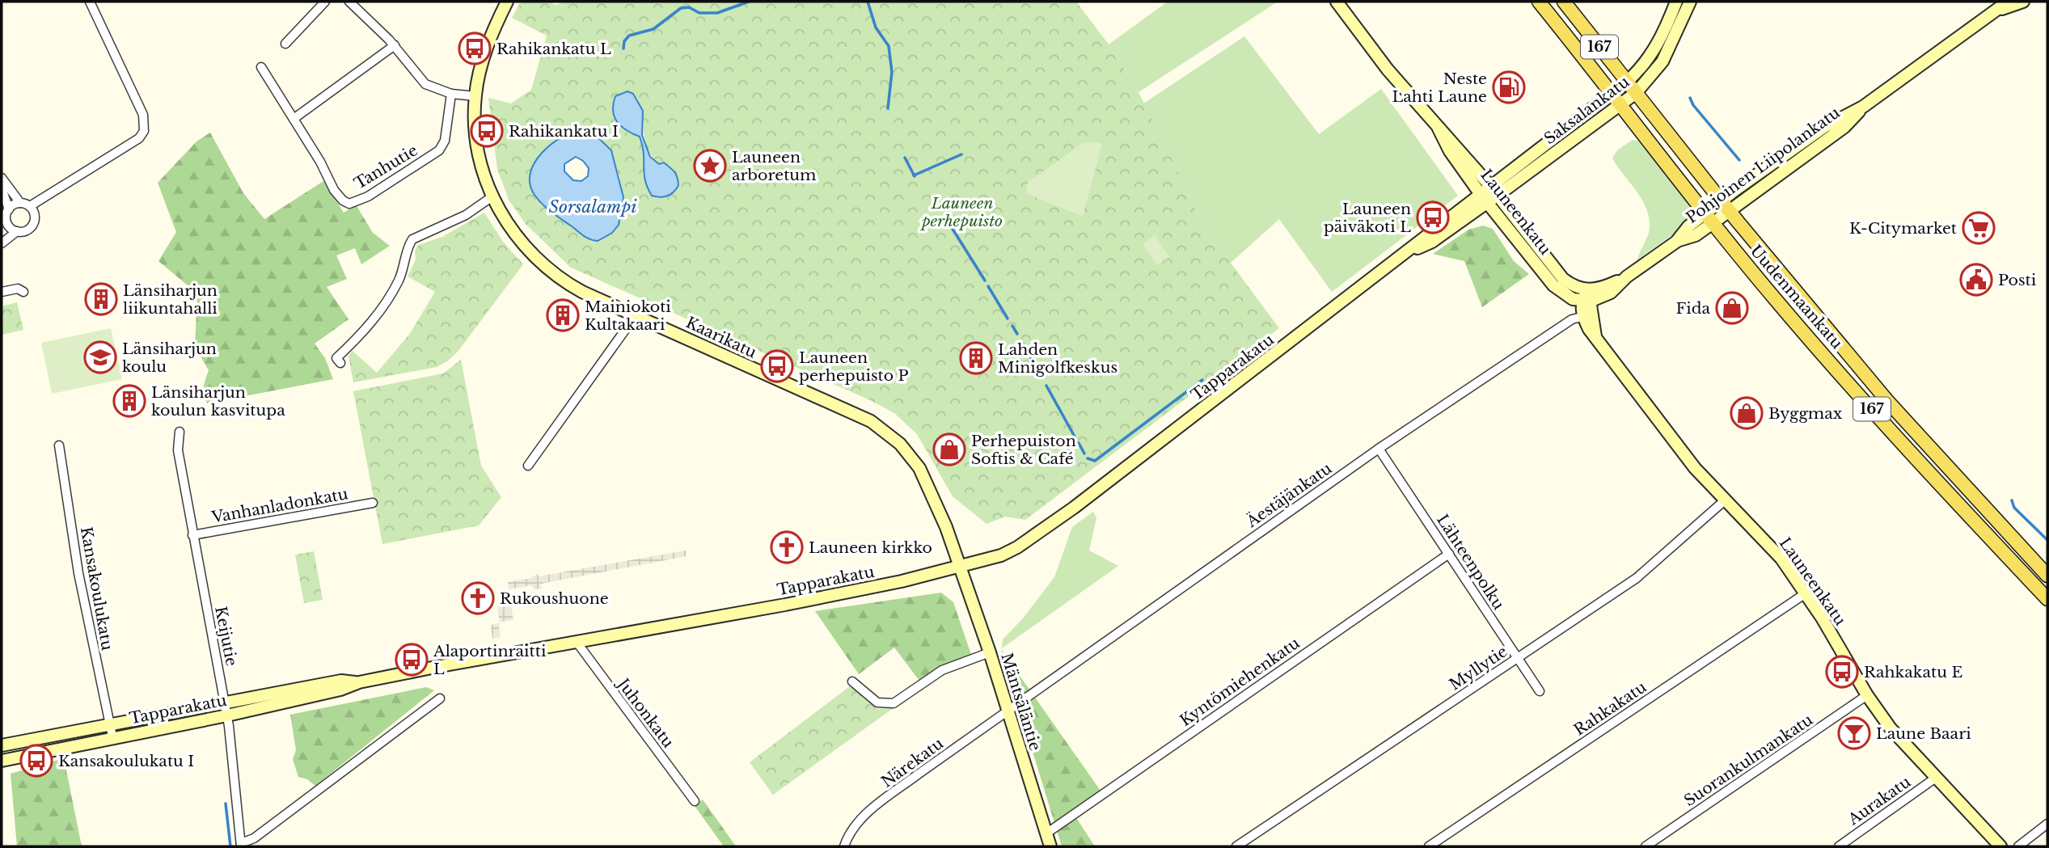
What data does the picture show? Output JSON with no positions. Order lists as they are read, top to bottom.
{
  "streets": {
    "main road": ["167", "Uudenmaankatu"],
    "street": [
      "Saksalankatu",
      "Pohjoinen Liipolankatu",
      "Tanhutie",
      "Launeenkatu",
      "Kaarikatu",
      "Tapparakatu",
      "Äestäjänkatu",
      "Vanhanladonkatu",
      "Lähteenpolku",
      "Kansakoulukatu",
      "Keijutie",
      "Myllytie",
      "Kyntömiehenkatu",
      "Mäntsäläntie",
      "Rahkakatu",
      "Juhonkatu",
      "Suorankulmankatu",
      "Närekatu",
      "Aurakatu"
    ]
  },
  "crossings": [
    ["Saksalankatu", "Launeenkatu"],
    ["Saksalankatu", "Uudenmaankatu"],
    ["Saksalankatu", "Tapparakatu"],
    ["Pohjoinen Liipolankatu", "Launeenkatu"],
    ["Pohjoinen Liipolankatu", "Uudenmaankatu"],
    ["Launeenkatu", "Tapparakatu"],
    ["Launeenkatu", "Äestäjänkatu"],
    ["Launeenkatu", "Myllytie"],
    ["Launeenkatu", "Rahkakatu"],
    ["Launeenkatu", "Suorankulmankatu"],
    ["Launeenkatu", "Aurakatu"],
    ["Kaarikatu", "Tapparakatu"],
    ["Kaarikatu", "Mäntsäläntie"],
    ["Tapparakatu", "Kansakoulukatu"],
    ["Tapparakatu", "Keijutie"],
    ["Tapparakatu", "Mäntsäläntie"],
    ["Tapparakatu", "Juhonkatu"],
    ["Äestäjänkatu", "Lähteenpolku"],
    ["Äestäjänkatu", "Mäntsäläntie"],
    ["Äestäjänkatu", "Närekatu"],
    ["Vanhanladonkatu", "Keijutie"],
    ["Lähteenpolku", "Myllytie"],
    ["Lähteenpolku", "Kyntömiehenkatu"],
    ["Kyntömiehenkatu", "Mäntsäläntie"],
    ["Mäntsäläntie", "Närekatu"]
  ],
  "water": ["Sorsalampi"],
  "parks": ["Launeen perhepuisto"],
  "places": {
    "bus stop": [
      "Rahikankatu L",
      "Rahikankatu I",
      "Launeen päiväkoti L",
      "Launeen perhepuisto P",
      "Alaportinraitti L",
      "Rahkakatu E",
      "Kansakoulukatu I"
    ],
    "fuel station": ["Neste Lahti Laune"],
    "place": ["Launeen arboretum"],
    "supermarket": ["K-Citymarket"],
    "public building": ["Posti"],
    "building": [
      "Länsiharjun liikuntahalli",
      "Mainiokoti Kultakaari",
      "Lahden Minigolfkeskus",
      "Länsiharjun koulun kasvitupa"
    ],
    "shop": ["Fida", "Byggmax", "Perhepuiston Softis & Café"],
    "school or university": ["Länsiharjun koulu"],
    "church": ["Launeen kirkko", "Rukoushuone"],
    "bar": ["Laune Baari"]
  }
}
